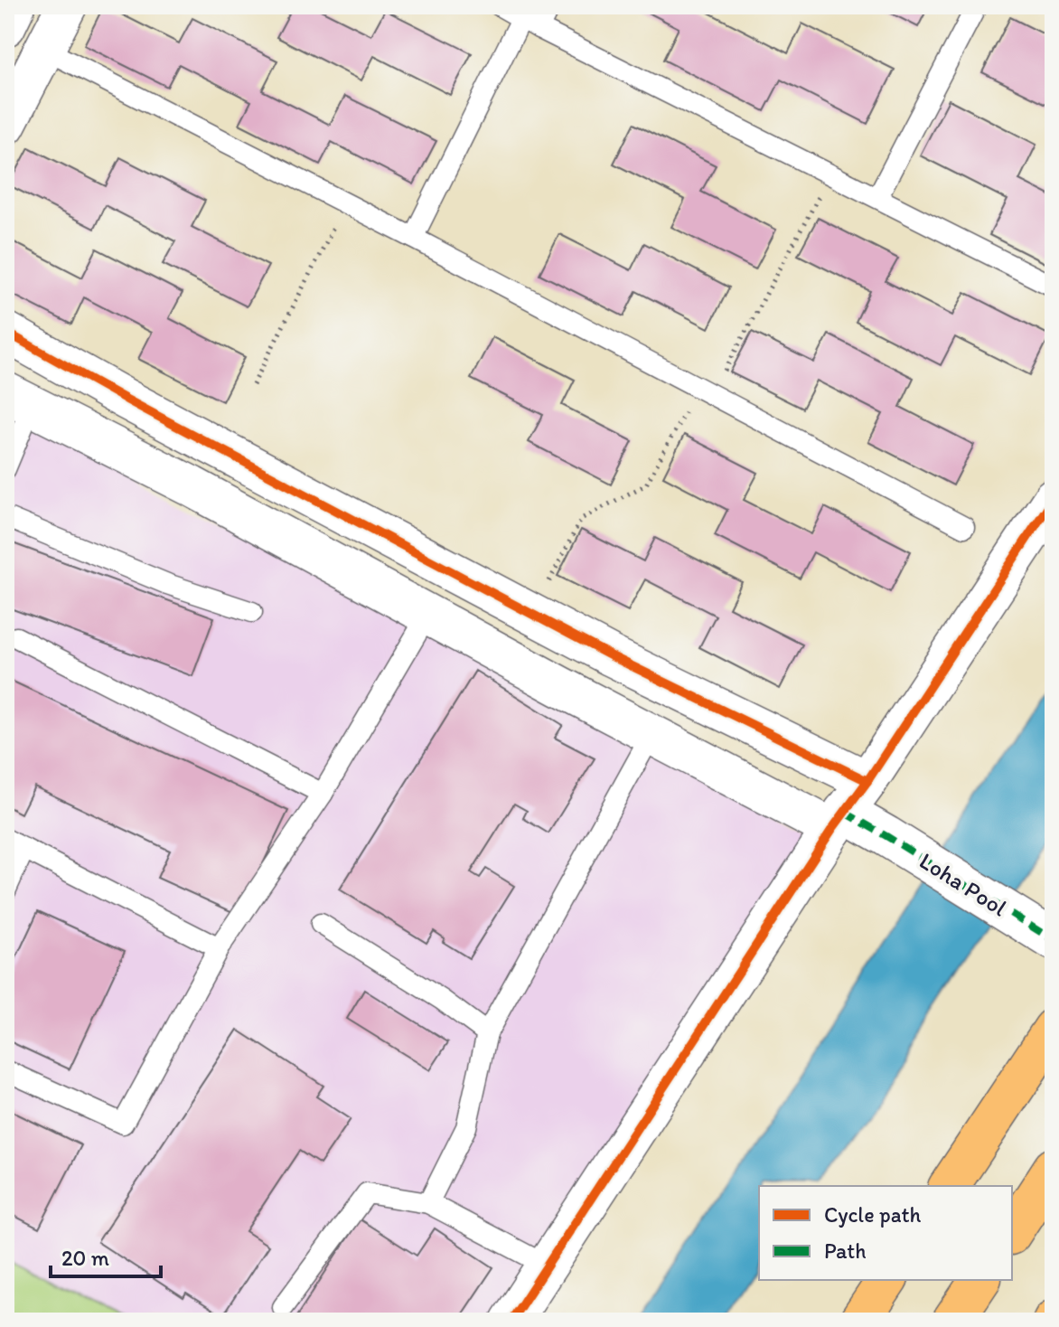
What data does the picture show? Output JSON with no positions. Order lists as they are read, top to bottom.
{
  "streets": {
    "street": ["Loha Pool"]
  },
  "legend": ["Cycle path", "Path"],
  "scale_bar": "20 m"
}
